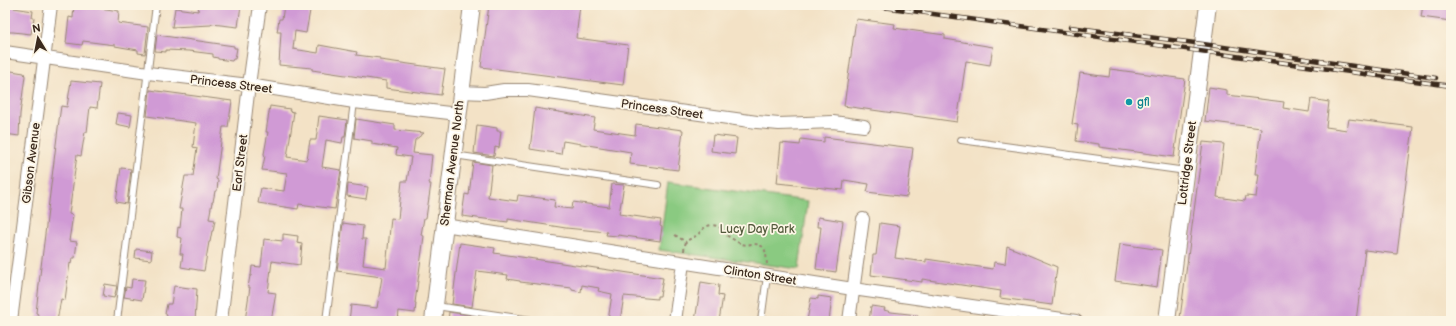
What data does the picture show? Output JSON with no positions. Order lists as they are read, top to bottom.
{
  "streets": {
    "street": [
      "Princess Street",
      "Gibson Avenue",
      "Earl Street",
      "Sherman Avenue North",
      "Lottridge Street",
      "Clinton Street"
    ]
  },
  "crossings": [
    ["Princess Street", "Gibson Avenue"],
    ["Princess Street", "Earl Street"],
    ["Princess Street", "Sherman Avenue North"],
    ["Sherman Avenue North", "Clinton Street"]
  ],
  "parks": ["Lucy Day Park"],
  "places": ["gfl"],
  "north": "top"
}
